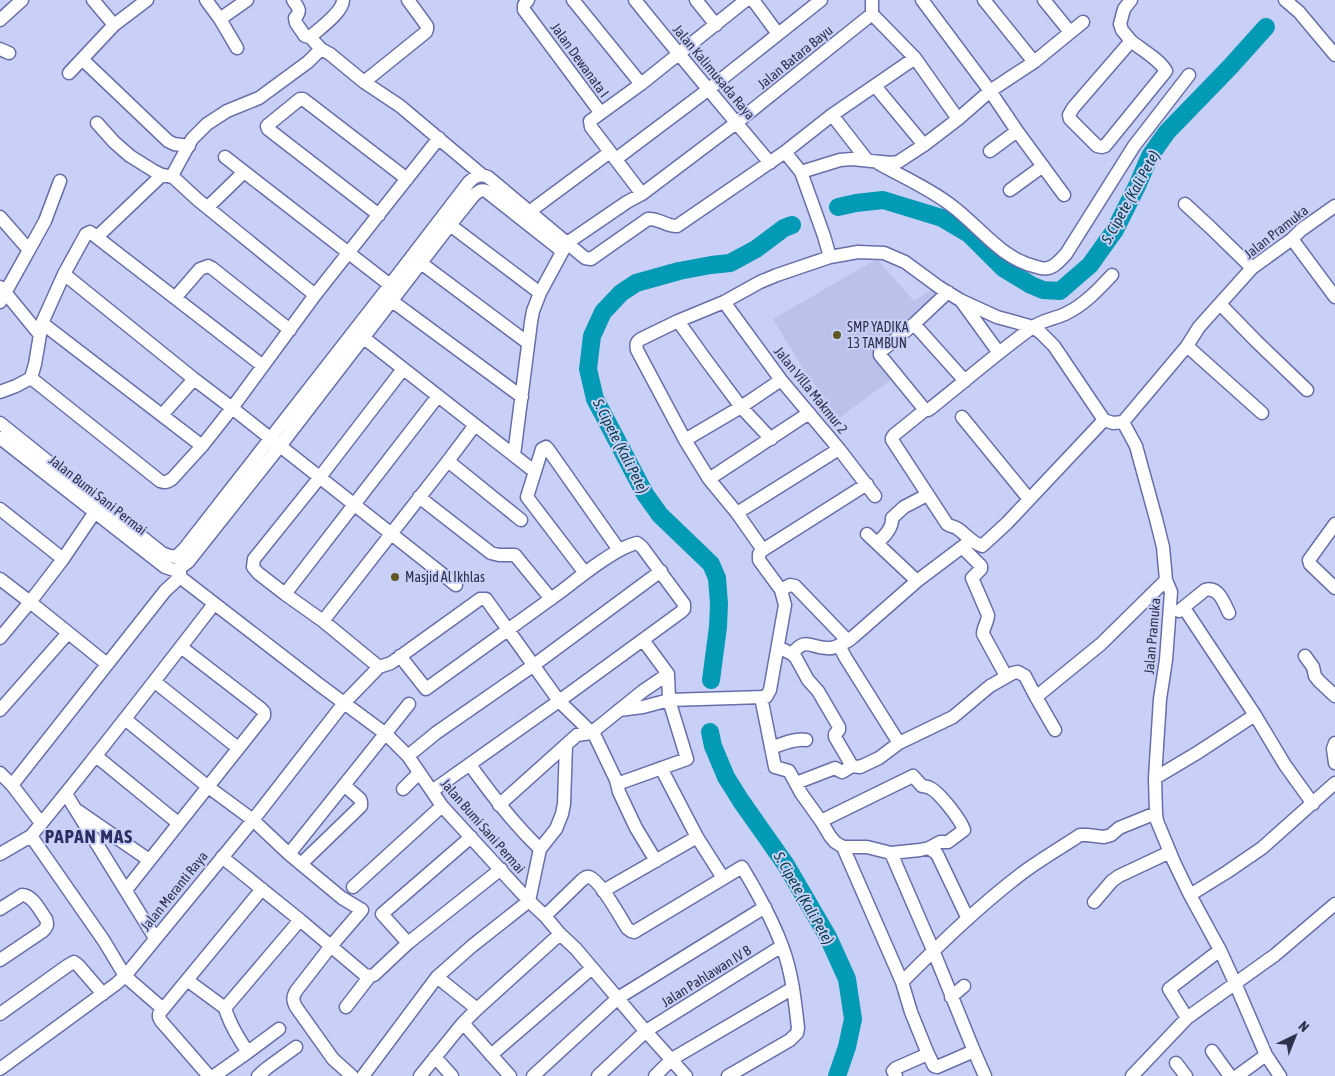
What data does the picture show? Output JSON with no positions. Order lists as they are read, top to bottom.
{
  "streets": {
    "street": [
      "Jalan Batara Bayu",
      "Jalan Dewanata I",
      "Jalan Kalimusada Raya",
      "Jalan Pramuka",
      "Jalan Villa Makmur 2",
      "Jalan Bumi Sani Permai",
      "Jalan Meranti Raya",
      "Jalan Pahlawan IV B"
    ]
  },
  "crossings": [
    ["Jalan Batara Bayu", "Jalan Kalimusada Raya"],
    ["Jalan Bumi Sani Permai", "Jalan Meranti Raya"],
    ["Jalan Bumi Sani Permai", "Jalan Pahlawan IV B"]
  ],
  "districts": ["PAPAN MAS"],
  "water": ["S. Cipete (Kali Pete)"],
  "places": ["SMP YADIKA 13 TAMBUN", "Masjid Al Ikhlas"],
  "north": "top right"
}
